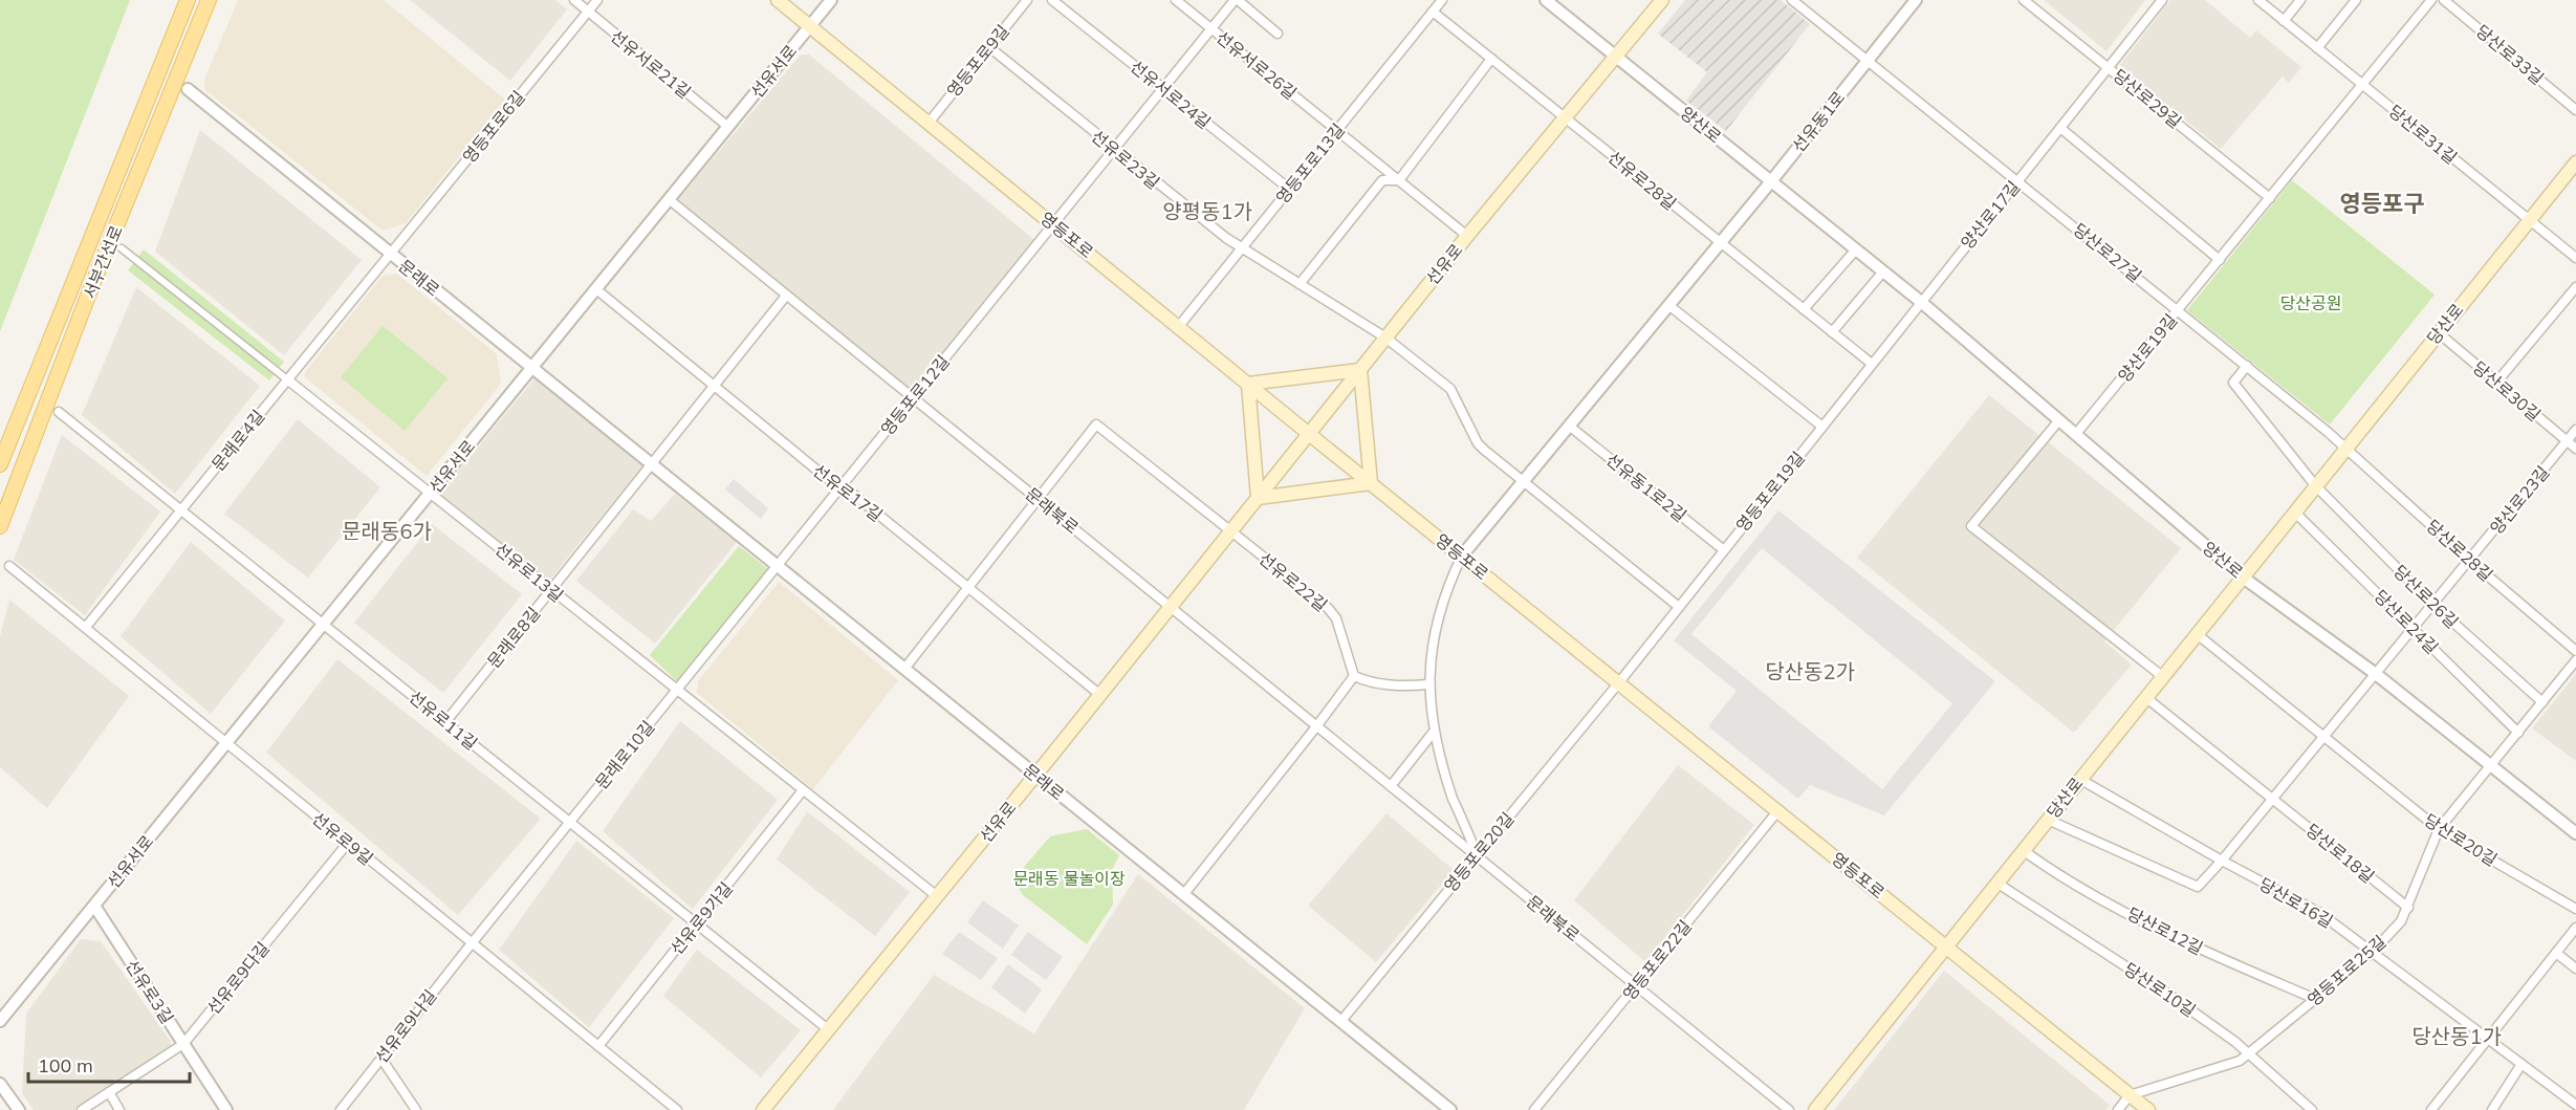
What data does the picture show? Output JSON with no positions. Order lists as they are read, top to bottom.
{
  "streets": {
    "main road": [
      "영등포로",
      "서부간선로",
      "선유로",
      "당산로"
    ],
    "street": [
      "당산로33길",
      "영등포로9길",
      "선유서로21길",
      "선유서로26길",
      "선유서로",
      "선유서로24길",
      "당산로29길",
      "선유동1로",
      "양산로",
      "영등포로6길",
      "당산로31길",
      "선유로23길",
      "영등포로13길",
      "선유로28길",
      "양산로17길",
      "당산로27길",
      "문래로",
      "양산로19길",
      "당산로30길",
      "영등포로12길",
      "문래로4길",
      "선유동1로2길",
      "영등포로19길",
      "선유로17길",
      "양산로23길",
      "문래북로",
      "당산로28길",
      "선유로13길",
      "선유로22길",
      "당산로26길",
      "당산로24길",
      "문래로8길",
      "선유로11길",
      "문래로10길",
      "선유로9길",
      "당산로20길",
      "영등포로20길",
      "당산로18길",
      "당산로16길",
      "선유로9가길",
      "당산로12길",
      "영등포로22길",
      "영등포로25길",
      "선유로9다길",
      "당산로10길",
      "선유로3길",
      "선유로9나길"
    ]
  },
  "crossings": [
    ["영등포로9길", "선유로23길"],
    ["영등포로9길", "영등포로"],
    ["선유서로21길", "선유서로"],
    ["선유서로21길", "영등포로6길"],
    ["선유서로26길", "영등포로13길"],
    ["선유서로26길", "선유로"],
    ["선유서로26길", "영등포로12길"],
    ["선유서로", "영등포로"],
    ["선유서로", "문래로"],
    ["선유서로", "선유로17길"],
    ["선유서로", "문래북로"],
    ["선유서로", "선유로13길"],
    ["선유서로", "선유로11길"],
    ["선유서로", "선유로9길"],
    ["선유서로", "선유로3길"],
    ["선유서로24길", "영등포로13길"],
    ["선유서로24길", "영등포로12길"],
    ["당산로29길", "양산로17길"],
    ["당산로29길", "양산로19길"],
    ["선유동1로", "양산로"],
    ["선유동1로", "선유로23길"],
    ["선유동1로", "선유로28길"],
    ["선유동1로", "영등포로"],
    ["선유동1로", "당산로27길"],
    ["선유동1로", "선유동1로2길"],
    ["양산로", "양산로17길"],
    ["양산로", "선유로"],
    ["양산로", "당산로"],
    ["양산로", "양산로19길"],
    ["양산로", "영등포로19길"],
    ["양산로", "양산로23길"],
    ["양산로", "영등포로25길"],
    ["영등포로6길", "문래로"],
    ["영등포로6길", "문래로4길"],
    ["당산로31길", "당산로"],
    ["당산로31길", "양산로19길"],
    ["선유로23길", "영등포로13길"],
    ["선유로23길", "선유로"],
    ["선유로23길", "영등포로12길"],
    ["영등포로13길", "선유로28길"],
    ["영등포로13길", "영등포로"],
    ["선유로28길", "선유로"],
    ["양산로17길", "당산로27길"],
    ["양산로17길", "영등포로19길"],
    ["영등포로", "선유로"],
    ["영등포로", "당산로"],
    ["영등포로", "영등포로12길"],
    ["영등포로", "영등포로19길"],
    ["영등포로", "영등포로20길"],
    ["영등포로", "영등포로22길"],
    ["영등포로", "영등포로25길"],
    ["당산로27길", "당산로"],
    ["당산로27길", "양산로19길"],
    ["당산로27길", "당산로28길"],
    ["선유로", "문래로"],
    ["선유로", "선유로17길"],
    ["선유로", "문래북로"],
    ["선유로", "선유로13길"],
    ["선유로", "선유로22길"],
    ["선유로", "선유로11길"],
    ["문래로", "영등포로12길"],
    ["문래로", "문래로4길"],
    ["문래로", "문래로8길"],
    ["문래로", "문래로10길"],
    ["문래로", "영등포로20길"],
    ["당산로", "당산로30길"],
    ["당산로", "당산로28길"],
    ["당산로", "당산로26길"],
    ["당산로", "당산로24길"],
    ["당산로", "당산로20길"],
    ["당산로", "당산로18길"],
    ["당산로", "당산로16길"],
    ["당산로", "당산로12길"],
    ["당산로", "당산로10길"],
    ["당산로30길", "양산로23길"],
    ["영등포로12길", "선유로17길"],
    ["영등포로12길", "문래북로"],
    ["영등포로12길", "문래로10길"],
    ["문래로4길", "선유로13길"],
    ["문래로4길", "선유로11길"],
    ["문래로4길", "선유로9길"],
    ["선유동1로2길", "영등포로19길"],
    ["영등포로19길", "영등포로20길"],
    ["양산로23길", "당산로28길"],
    ["양산로23길", "당산로26길"],
    ["양산로23길", "당산로24길"],
    ["문래북로", "영등포로20길"],
    ["문래북로", "영등포로22길"],
    ["선유로13길", "문래로8길"],
    ["선유로13길", "문래로10길"],
    ["선유로13길", "선유로9가길"],
    ["당산로26길", "영등포로25길"],
    ["당산로24길", "영등포로25길"],
    ["문래로8길", "선유로11길"],
    ["선유로11길", "문래로10길"],
    ["선유로11길", "선유로9가길"],
    ["문래로10길", "선유로9길"],
    ["문래로10길", "선유로9나길"],
    ["선유로9길", "선유로9가길"],
    ["선유로9길", "선유로9다길"],
    ["선유로9길", "선유로9나길"],
    ["당산로20길", "영등포로25길"],
    ["당산로18길", "영등포로25길"],
    ["당산로16길", "영등포로25길"],
    ["당산로12길", "영등포로25길"],
    ["영등포로25길", "당산로10길"],
    ["선유로9다길", "선유로3길"]
  ],
  "districts": [
    "영등포구",
    "양평동1가",
    "문래동6가",
    "당산동2가",
    "당산동1가"
  ],
  "parks": ["당산공원", "문래동 물놀이장"],
  "scale_bar": "100 m"
}
